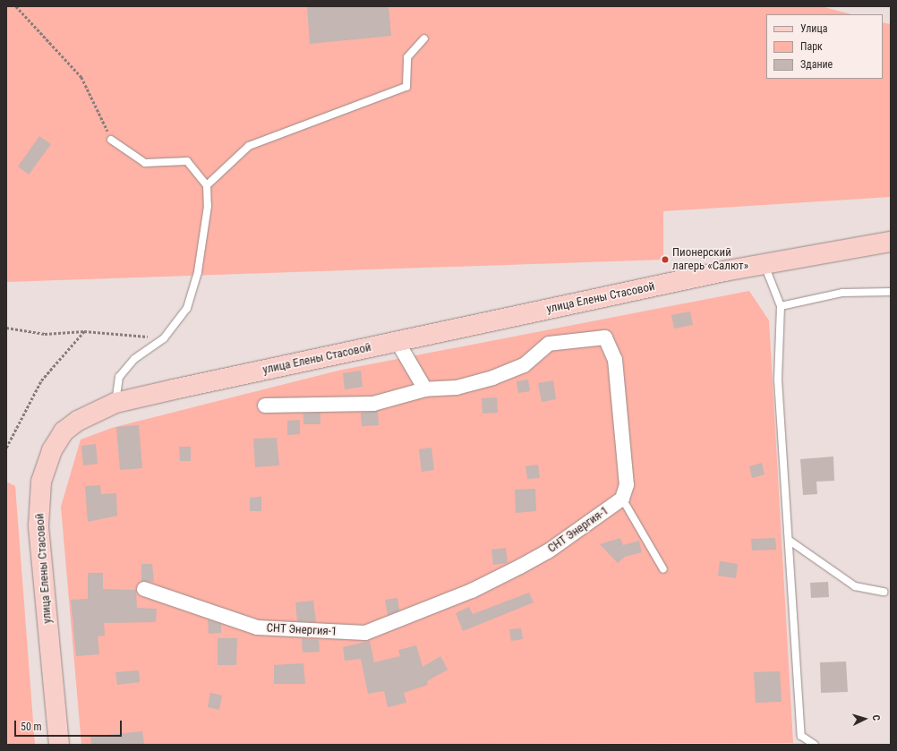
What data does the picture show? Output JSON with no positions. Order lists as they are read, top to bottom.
{
  "streets": {
    "main road": ["улица Елены Стасовой"],
    "street": ["СНТ Энергия-1"]
  },
  "places": ["Пионерский лагерь «Салют»"],
  "legend": ["Улица", "Парк", "Здание"],
  "scale_bar": "50 m",
  "north": "right"
}
